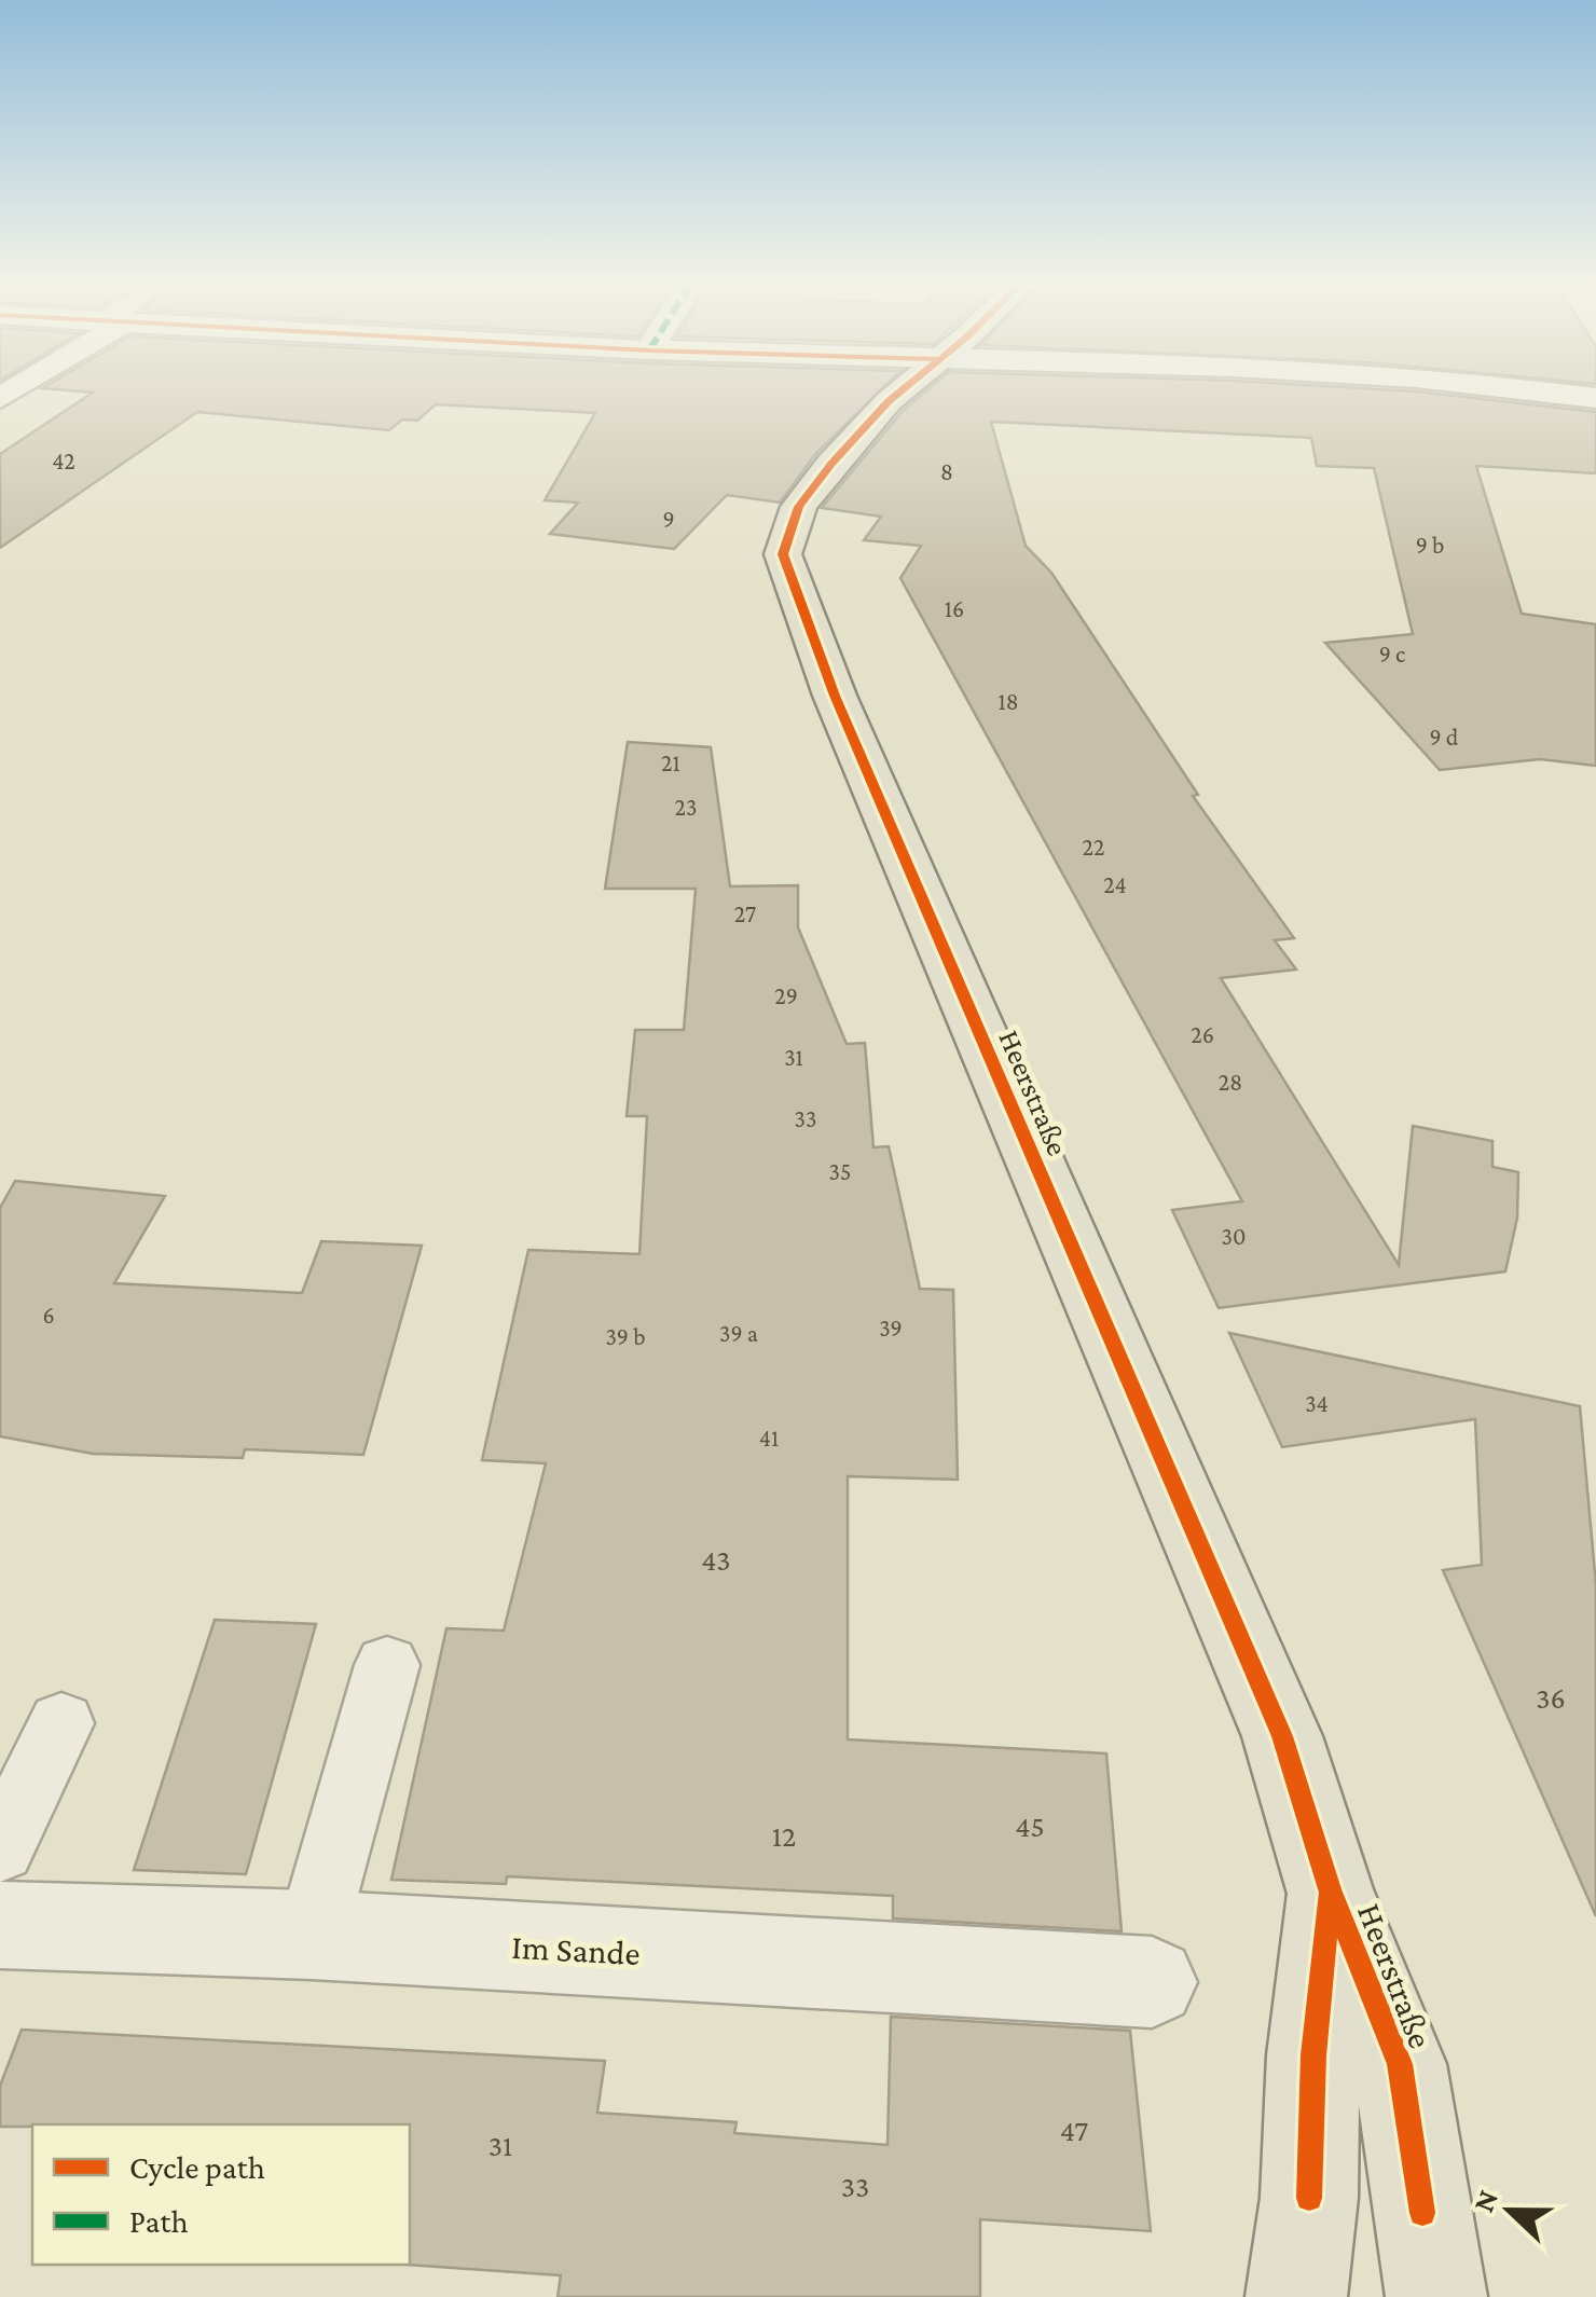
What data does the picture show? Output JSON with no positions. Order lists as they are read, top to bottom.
{
  "streets": {
    "main road": ["Heerstraße"],
    "street": ["Im Sande"]
  },
  "house_numbers": [
    "42",
    "8",
    "9",
    "9 b",
    "16",
    "9 c",
    "18",
    "9 d",
    "21",
    "23",
    "22",
    "24",
    "27",
    "29",
    "26",
    "31",
    "28",
    "33",
    "35",
    "30",
    "6",
    "39",
    "39 a",
    "39 b",
    "34",
    "41",
    "43",
    "36",
    "45",
    "12",
    "47",
    "31",
    "33"
  ],
  "legend": ["Cycle path", "Path"],
  "north": "left"
}
